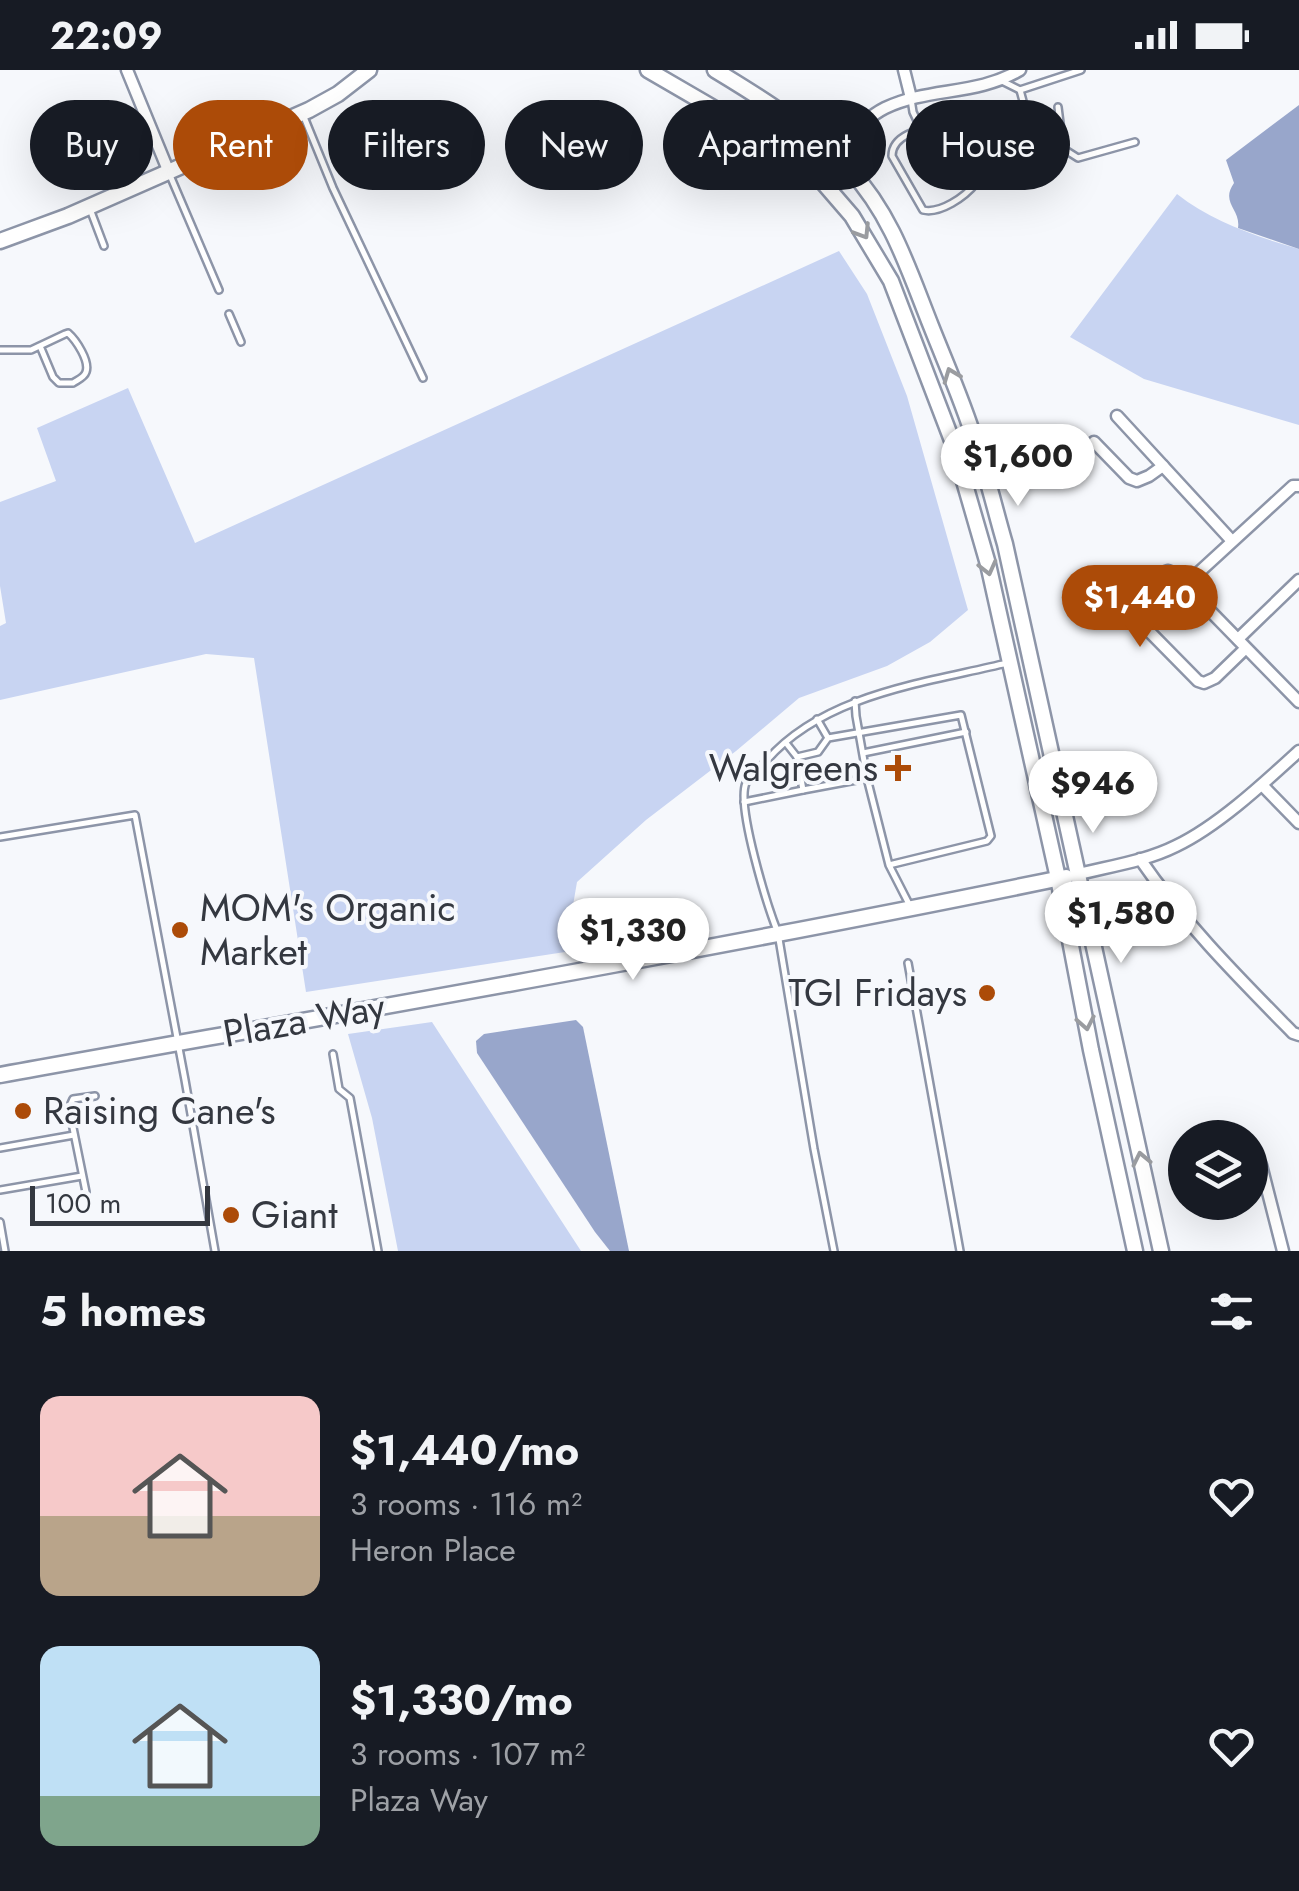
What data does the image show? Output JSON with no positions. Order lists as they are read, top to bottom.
{
  "streets": {
    "main road": ["Plaza Way"]
  },
  "places": {
    "health": ["Walgreens"],
    "other": [
      "MOM's Organic Market",
      "TGI Fridays",
      "Raising Cane's",
      "Giant"
    ]
  },
  "scale_bar": "100 m",
  "page": {
    "status": "22:09",
    "chip": [
      "Buy",
      "Rent",
      "Filters",
      "New",
      "Apartment",
      "House"
    ],
    "price": [
      "$1,600",
      "$1,440",
      "$946",
      "$1,580",
      "$1,330"
    ],
    "scale": "100 m",
    "heading": "5 homes",
    "list": [
      {
        "name": "$1,440/mo",
        "note": "3 rooms · 116 m² · Heron Place"
      },
      {
        "name": "$1,330/mo",
        "note": "3 rooms · 107 m² · Plaza Way"
      }
    ]
  }
}
